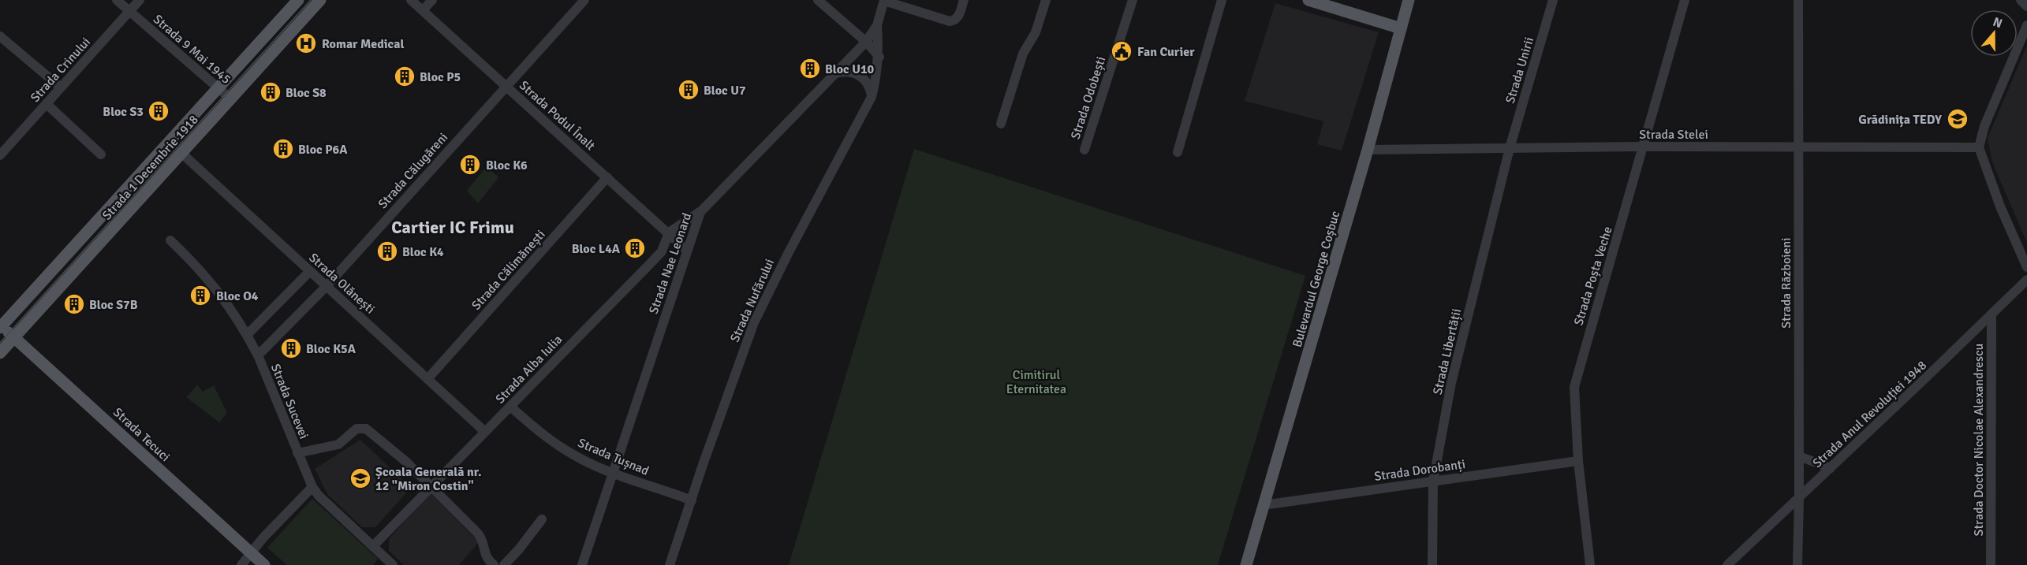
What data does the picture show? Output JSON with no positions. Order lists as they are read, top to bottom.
{
  "streets": {
    "main road": ["Strada 1 Decembrie 1918", "Bulevardul George Coșbuc", "Strada Tecuci"],
    "street": [
      "Strada 9 Mai 1945",
      "Strada Crinului",
      "Strada Unirii",
      "Strada Odobești",
      "Strada Podul Înalt",
      "Strada Stelei",
      "Strada Călugăreni",
      "Strada Nae Leonard",
      "Strada Călimănești",
      "Strada Poșta Veche",
      "Strada Olănești",
      "Strada Războieni",
      "Strada Nufărului",
      "Strada Libertății",
      "Strada Alba Iulia",
      "Strada Sucevei",
      "Strada Anul Revoluției 1948",
      "Strada Doctor Nicolae Alexandrescu",
      "Strada Tușnad",
      "Strada Dorobanți"
    ]
  },
  "crossings": [
    ["Strada 9 Mai 1945", "Strada Crinului"],
    ["Strada 9 Mai 1945", "Strada 1 Decembrie 1918"],
    ["Strada Unirii", "Strada Stelei"],
    ["Strada Unirii", "Strada Libertății"],
    ["Strada Podul Înalt", "Strada Călugăreni"],
    ["Strada Podul Înalt", "Strada Nae Leonard"],
    ["Strada Podul Înalt", "Strada Călimănești"],
    ["Strada Podul Înalt", "Strada Alba Iulia"],
    ["Strada Stelei", "Strada Poșta Veche"],
    ["Strada Stelei", "Bulevardul George Coșbuc"],
    ["Strada Stelei", "Strada Războieni"],
    ["Strada Stelei", "Strada Libertății"],
    ["Strada 1 Decembrie 1918", "Strada Olănești"],
    ["Strada 1 Decembrie 1918", "Strada Tecuci"],
    ["Strada Călugăreni", "Strada Olănești"],
    ["Strada Călugăreni", "Strada Sucevei"],
    ["Strada Nae Leonard", "Strada Nufărului"],
    ["Strada Nae Leonard", "Strada Tușnad"],
    ["Strada Călimănești", "Strada Olănești"],
    ["Strada Poșta Veche", "Strada Dorobanți"],
    ["Bulevardul George Coșbuc", "Strada Dorobanți"],
    ["Strada Olănești", "Strada Alba Iulia"],
    ["Strada Războieni", "Strada Anul Revoluției 1948"],
    ["Strada Nufărului", "Strada Tușnad"],
    ["Strada Libertății", "Strada Dorobanți"],
    ["Strada Alba Iulia", "Strada Sucevei"],
    ["Strada Alba Iulia", "Strada Tușnad"],
    ["Strada Anul Revoluției 1948", "Strada Doctor Nicolae Alexandrescu"]
  ],
  "districts": ["Cartier IC Frimu"],
  "parks": ["Cimitirul Eternitatea"],
  "places": {
    "hospital": ["Romar Medical"],
    "public building": ["Fan Curier"],
    "building": [
      "Bloc U10",
      "Bloc P5",
      "Bloc U7",
      "Bloc S8",
      "Bloc S3",
      "Bloc P6A",
      "Bloc K6",
      "Bloc L4A",
      "Bloc K4",
      "Bloc O4",
      "Bloc S7B",
      "Bloc K5A"
    ],
    "school or university": ["Grădinița TEDY", "Școala Generală nr. 12 \"Miron Costin\""]
  },
  "north": "top"
}
